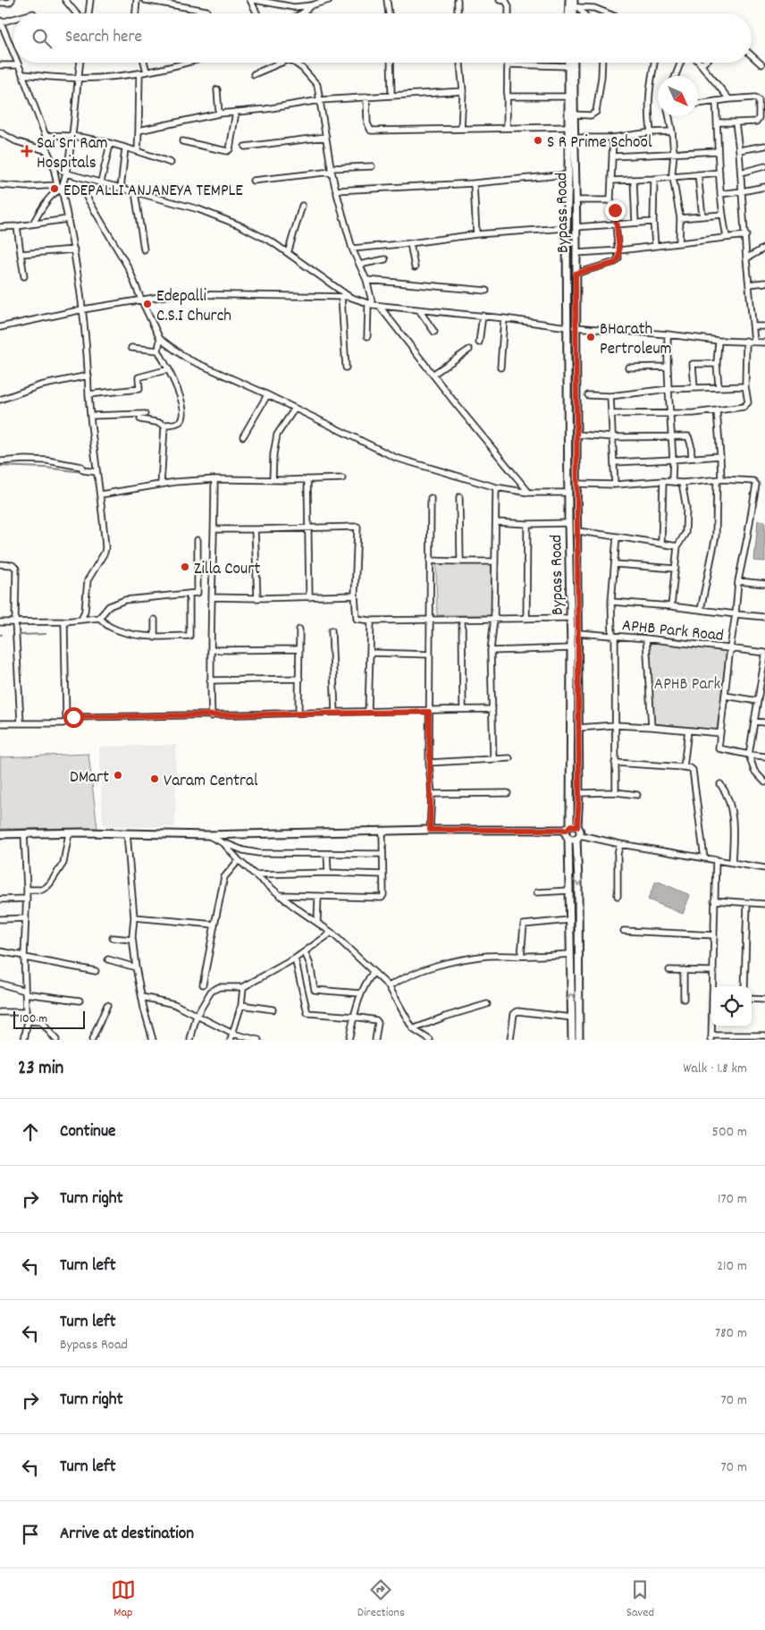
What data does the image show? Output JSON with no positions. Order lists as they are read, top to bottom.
{
  "streets": {
    "main road": ["Bypass Road"],
    "street": ["APHB Park Road"]
  },
  "crossings": [
    ["Bypass Road", "APHB Park Road"]
  ],
  "parks": ["APHB Park"],
  "places": {
    "other": [
      "S R Prime School",
      "EDEPALLI ANJANEYA TEMPLE",
      "Edepalli C.S.I Church",
      "BHarath Pertroleum",
      "Zilla Court",
      "DMart",
      "Varam Central"
    ],
    "health": ["Sai Sri Ram Hospitals"]
  },
  "scale_bar": "100 m",
  "north": "bottom right",
  "page": {
    "search": "Search here",
    "scale": "100 m",
    "heading": ["23 min", "Walk · 1.8 km"],
    "list": [
      ["Continue", "500 m"],
      ["Turn right", "170 m"],
      ["Turn left", "210 m"],
      ["Turn left", "Bypass Road", "780 m"],
      ["Turn right", "70 m"],
      ["Turn left", "70 m"],
      "Arrive at destination"
    ],
    "nav": ["Map", "Directions", "Saved"]
  }
}
